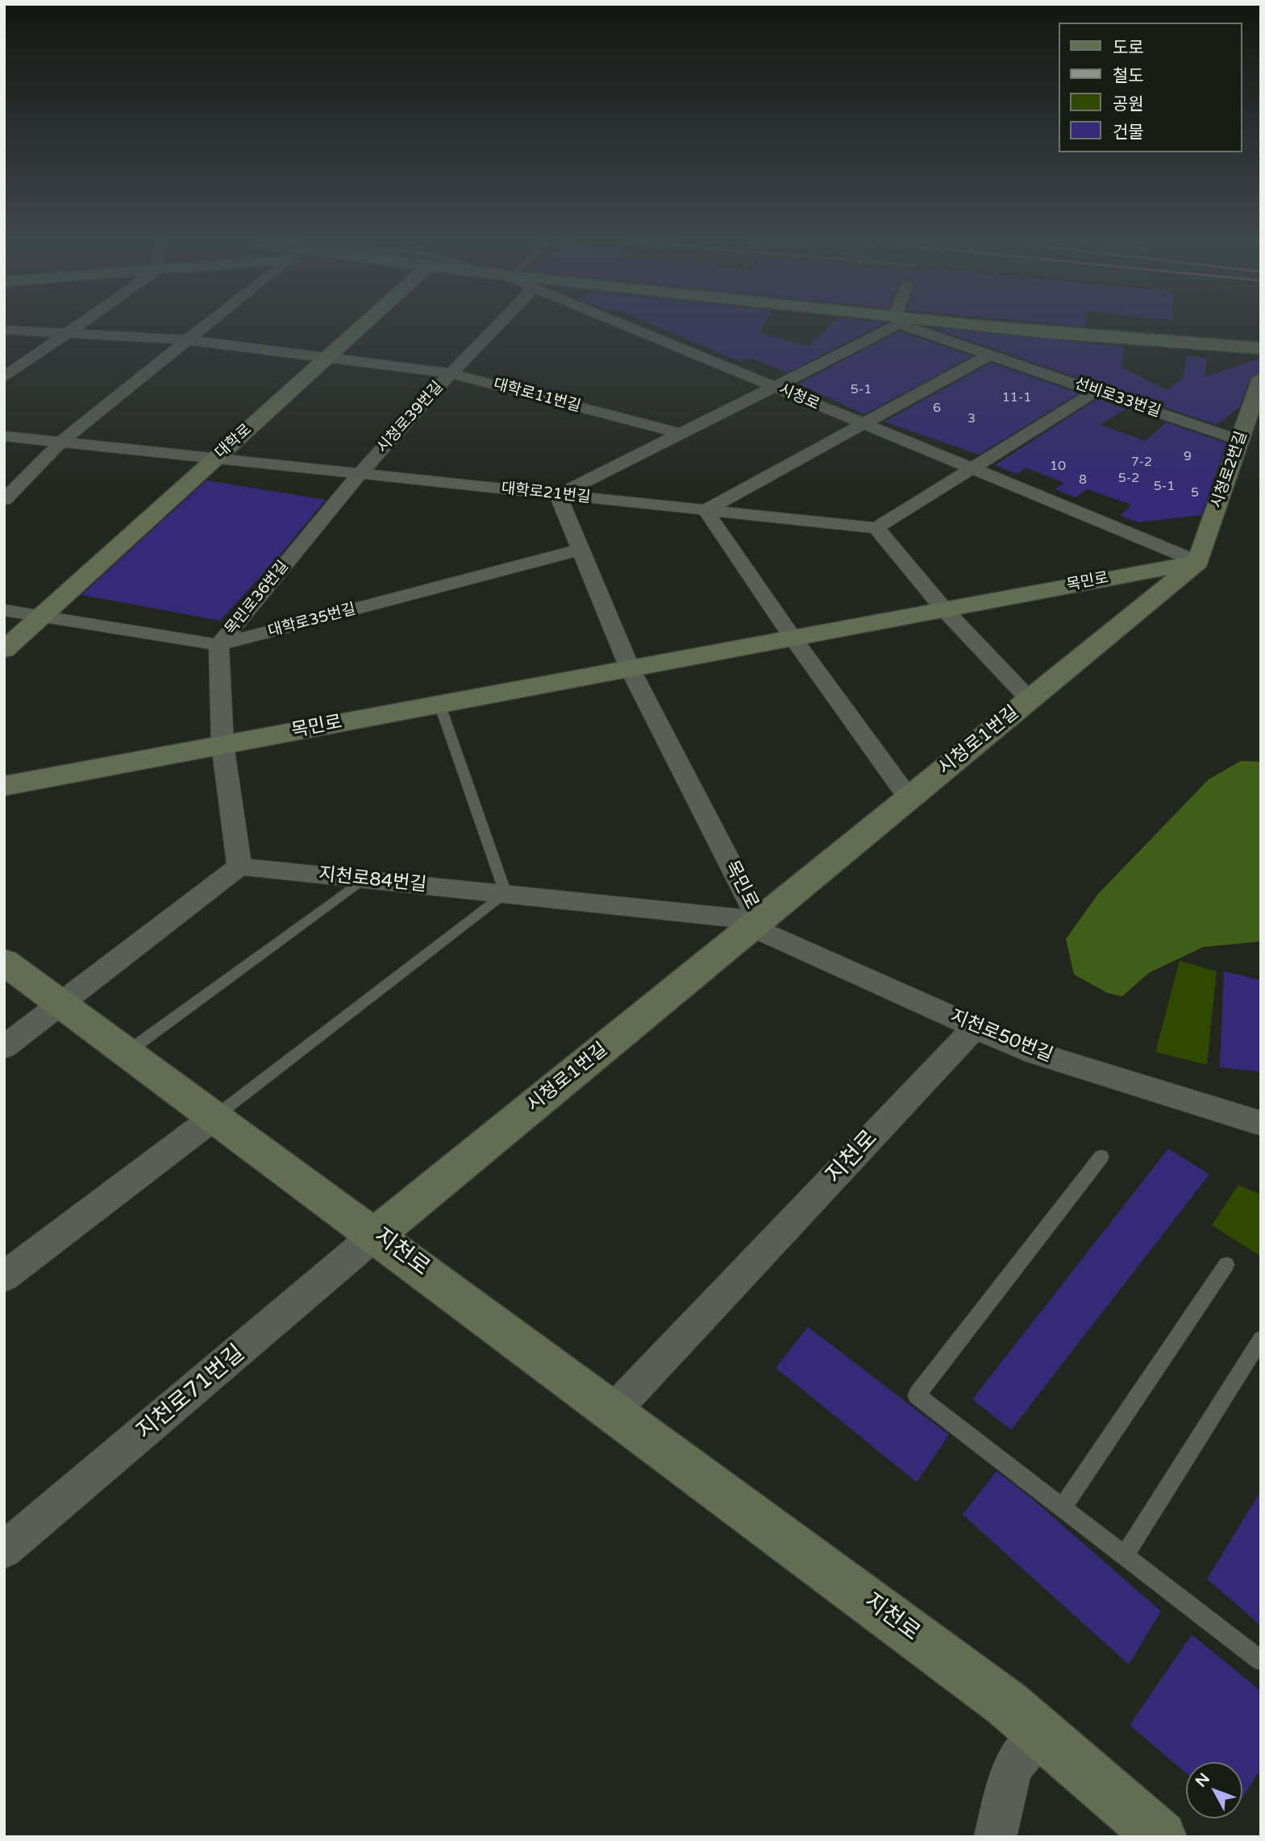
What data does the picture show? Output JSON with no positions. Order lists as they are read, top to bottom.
{
  "streets": {
    "main road": [
      "대학로",
      "시청로2번길",
      "목민로",
      "시청로1번길",
      "지천로"
    ],
    "street": [
      "대학로11번길",
      "시청로",
      "선비로33번길",
      "시청로39번길",
      "대학로21번길",
      "목민로36번길",
      "대학로35번길",
      "지천로84번길",
      "지천로50번길",
      "지천로71번길"
    ]
  },
  "crossings": [
    ["대학로11번길", "시청로39번길"],
    ["대학로11번길", "대학로"],
    ["시청로", "시청로2번길"],
    ["시청로", "목민로"],
    ["시청로", "시청로1번길"],
    ["선비로33번길", "시청로2번길"],
    ["시청로39번길", "대학로21번길"],
    ["시청로39번길", "목민로36번길"],
    ["대학로", "대학로21번길"],
    ["대학로", "대학로35번길"],
    ["시청로2번길", "목민로"],
    ["시청로2번길", "시청로1번길"],
    ["대학로21번길", "목민로36번길"],
    ["목민로", "목민로36번길"],
    ["목민로", "시청로1번길"],
    ["목민로", "지천로50번길"],
    ["목민로36번길", "대학로35번길"],
    ["시청로1번길", "지천로50번길"],
    ["시청로1번길", "지천로"],
    ["시청로1번길", "지천로71번길"],
    ["지천로50번길", "지천로"],
    ["지천로", "지천로71번길"]
  ],
  "house_numbers": [
    "5-1",
    "11-1",
    "6",
    "3",
    "9",
    "7-2",
    "10",
    "5-2",
    "8",
    "5-1",
    "5"
  ],
  "legend": [
    "도로",
    "철도",
    "공원",
    "건물"
  ],
  "north": "top left"
}
